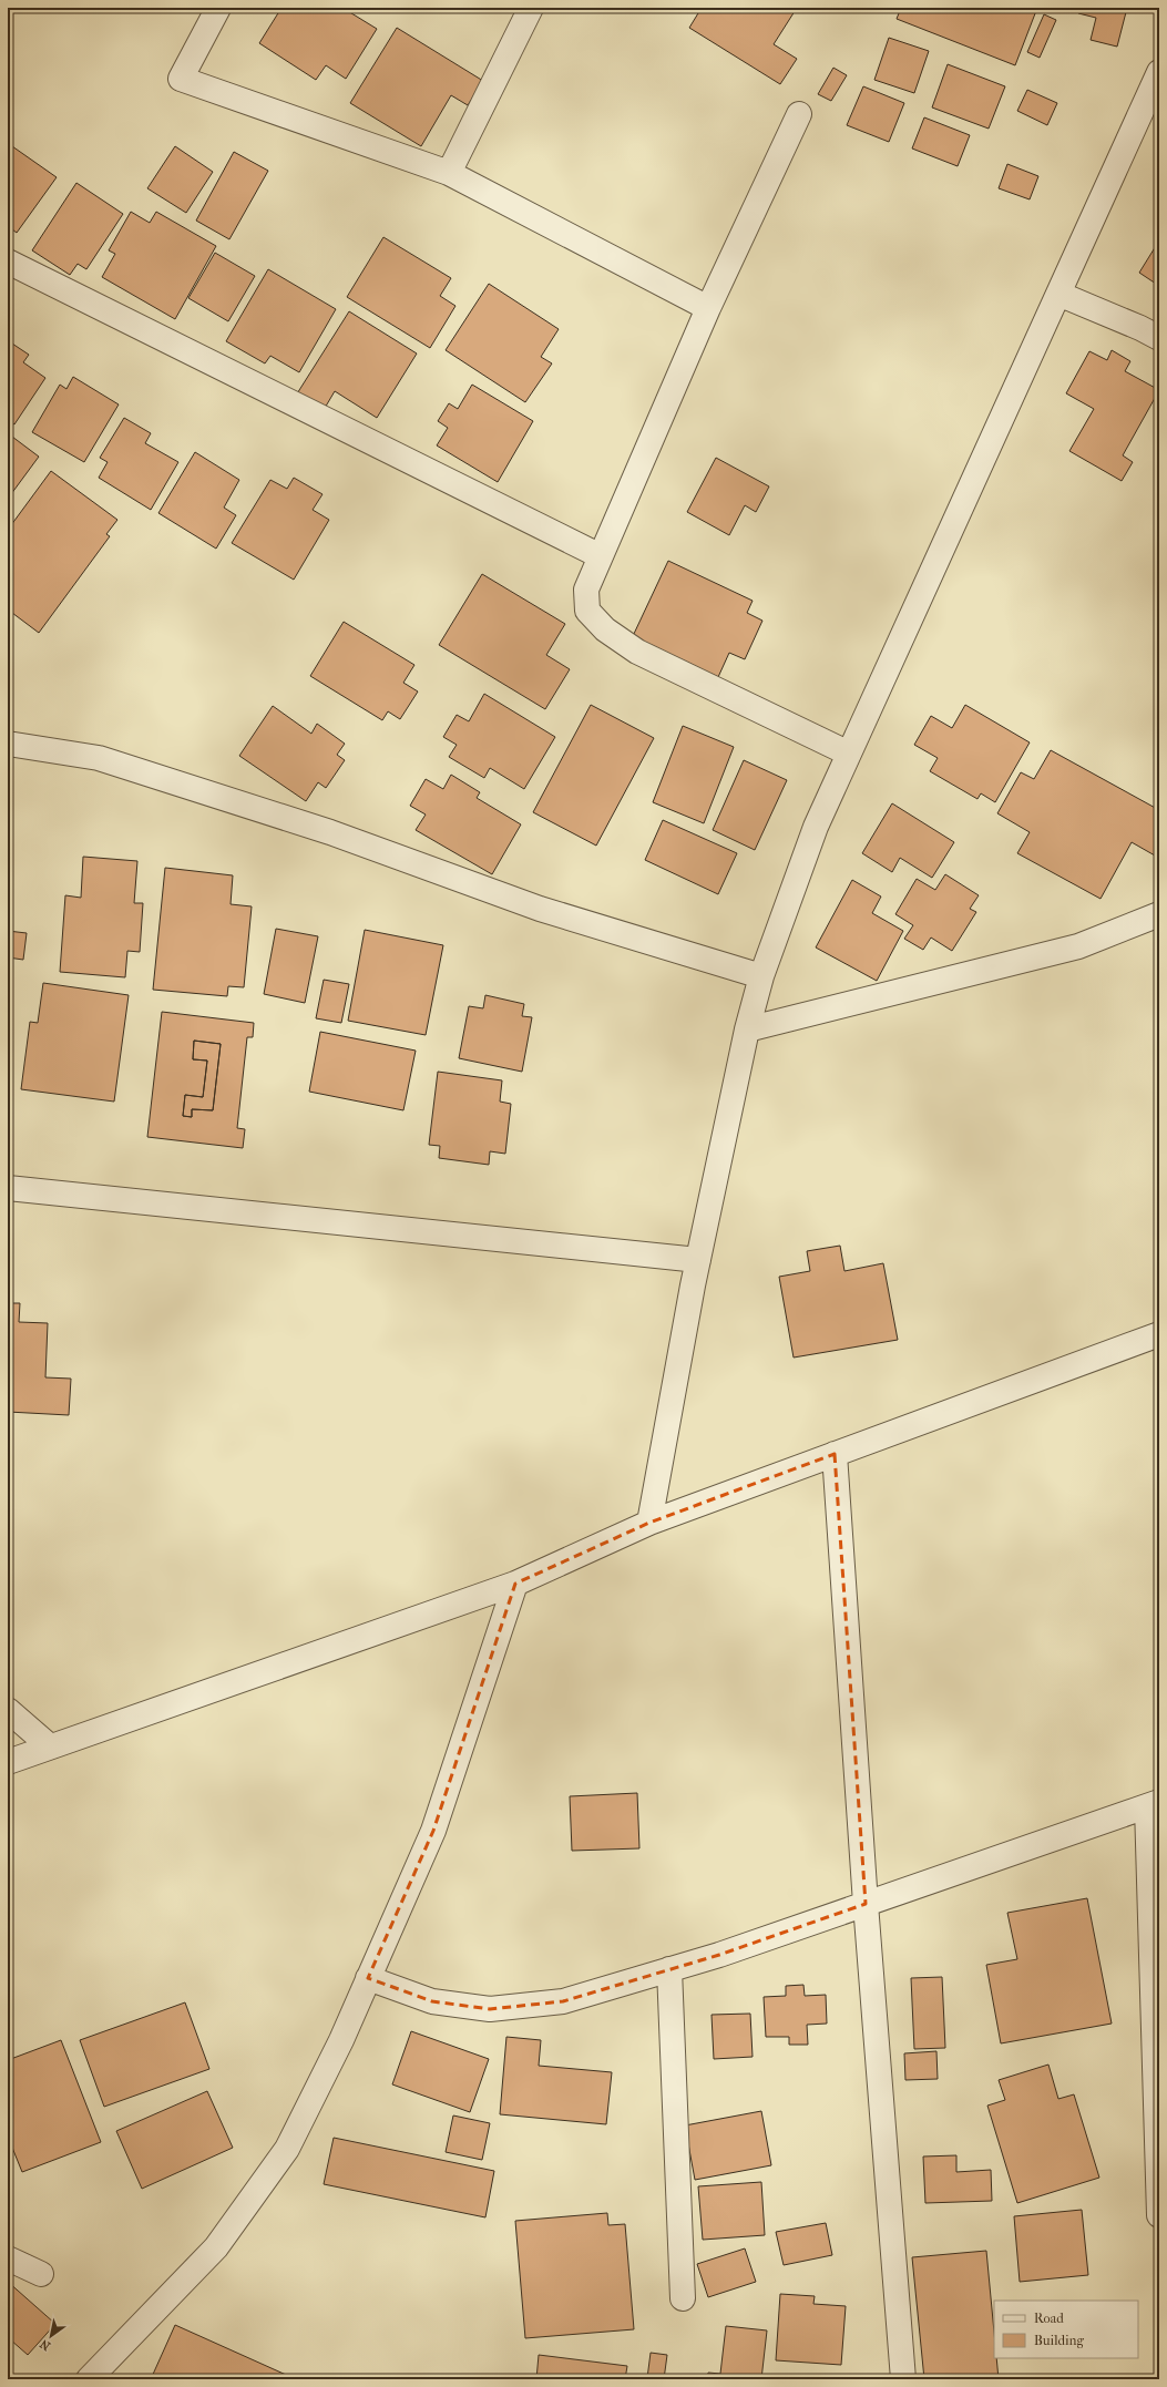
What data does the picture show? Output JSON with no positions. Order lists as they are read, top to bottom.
{
  "legend": ["Road", "Building"],
  "north": "bottom left"
}
